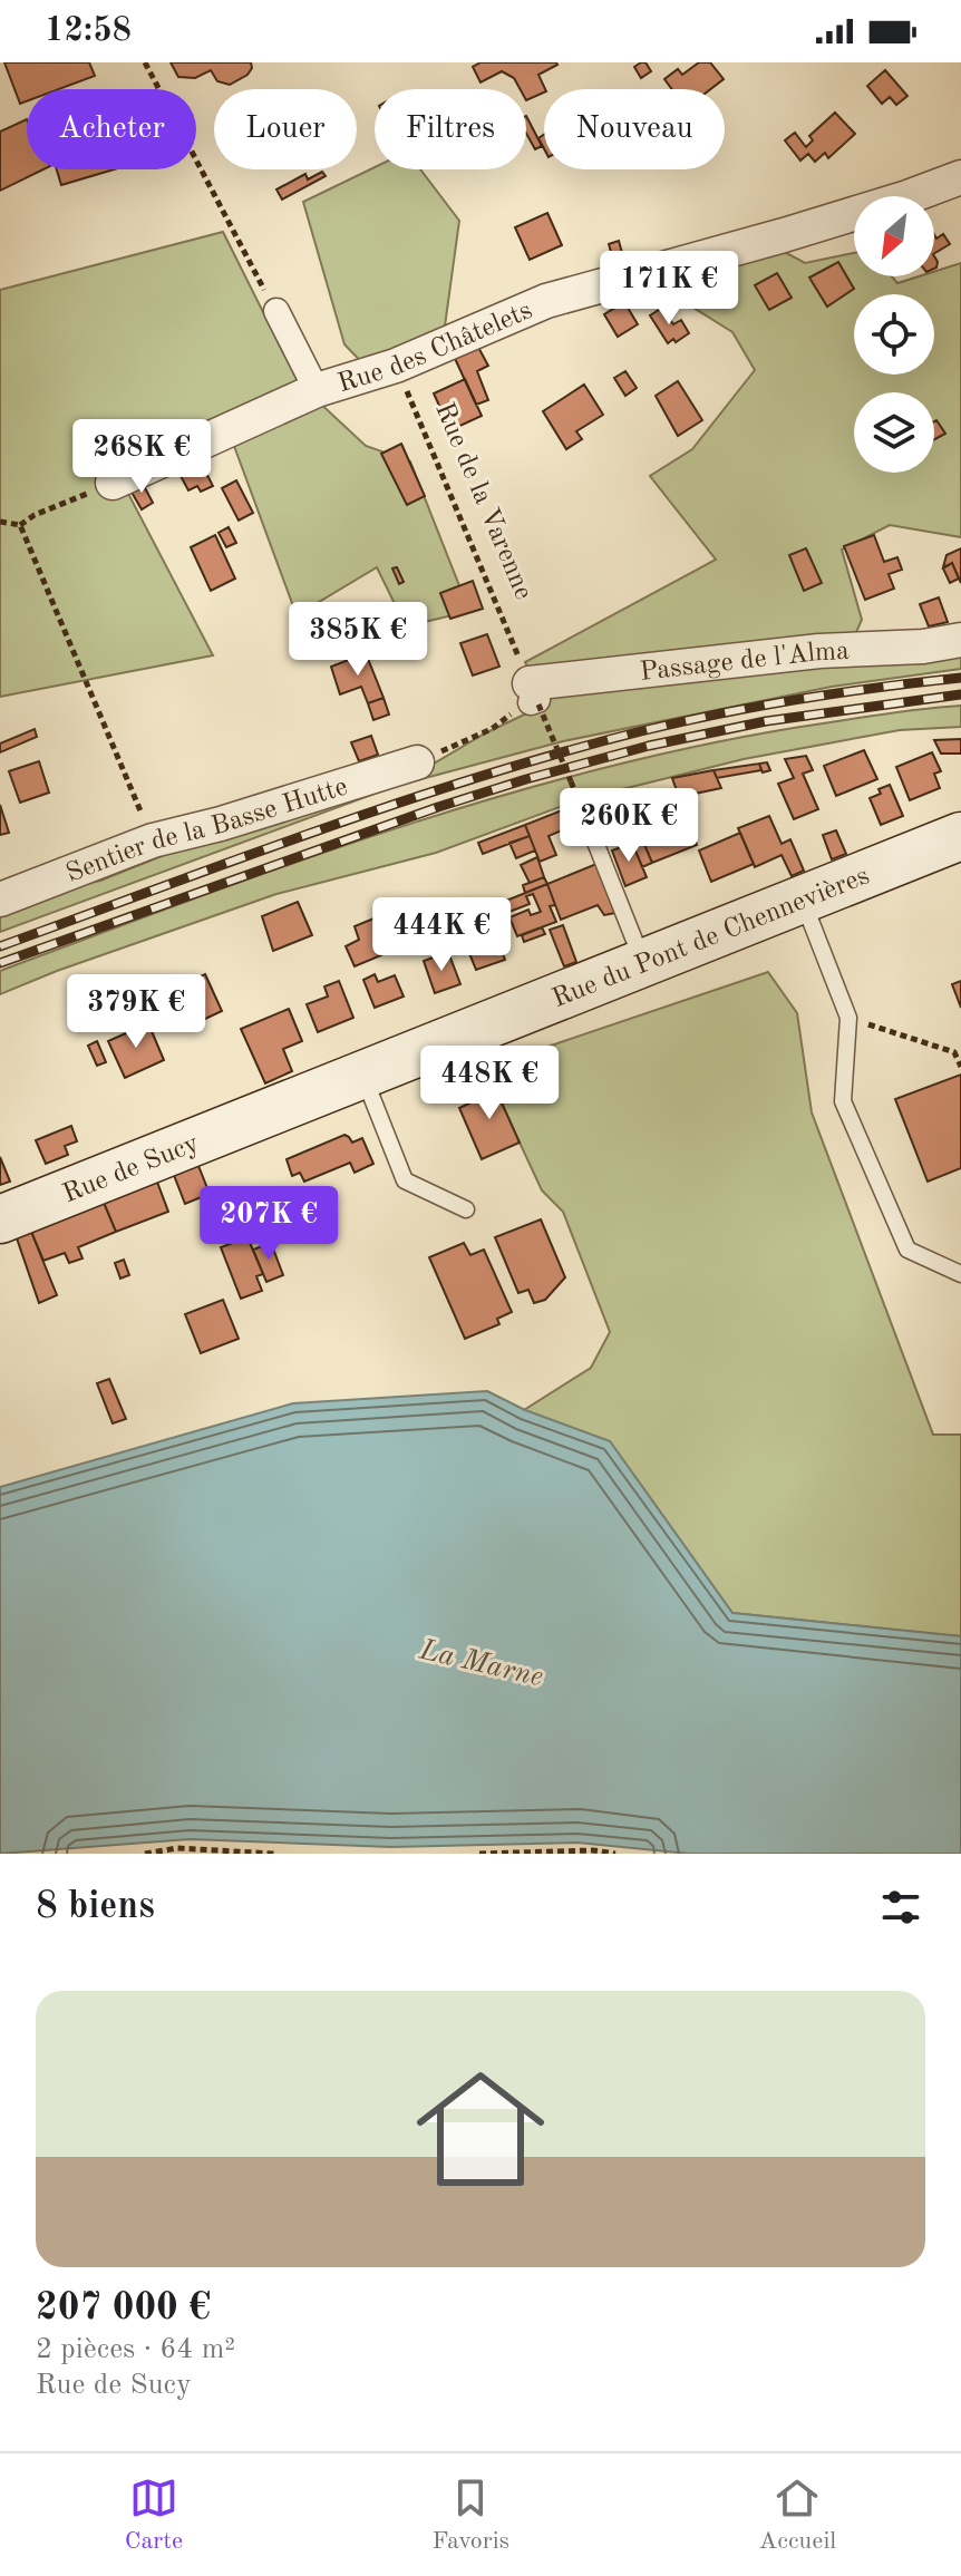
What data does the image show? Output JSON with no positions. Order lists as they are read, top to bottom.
{
  "streets": {
    "main road": ["Rue du Pont de Chennevières", "Rue de Sucy"],
    "street": ["Rue des Châtelets", "Passage de l'Alma", "Sentier de la Basse Hutte"],
    "path": ["Rue de la Varenne"]
  },
  "crossings": [
    ["Rue du Pont de Chennevières", "Rue de Sucy"]
  ],
  "water": ["La Marne"],
  "north": "bottom left",
  "page": {
    "status": "12:58",
    "chip": [
      "Acheter",
      "Louer",
      "Filtres",
      "Nouveau"
    ],
    "price": [
      "171K €",
      "268K €",
      "385K €",
      "260K €",
      "444K €",
      "379K €",
      "448K €",
      "207K €"
    ],
    "heading": "8 biens",
    "list": [
      {
        "name": "207 000 €",
        "note": "2 pièces · 64 m² · Rue de Sucy"
      }
    ],
    "tabs": ["Carte", "Favoris", "Accueil"]
  }
}
